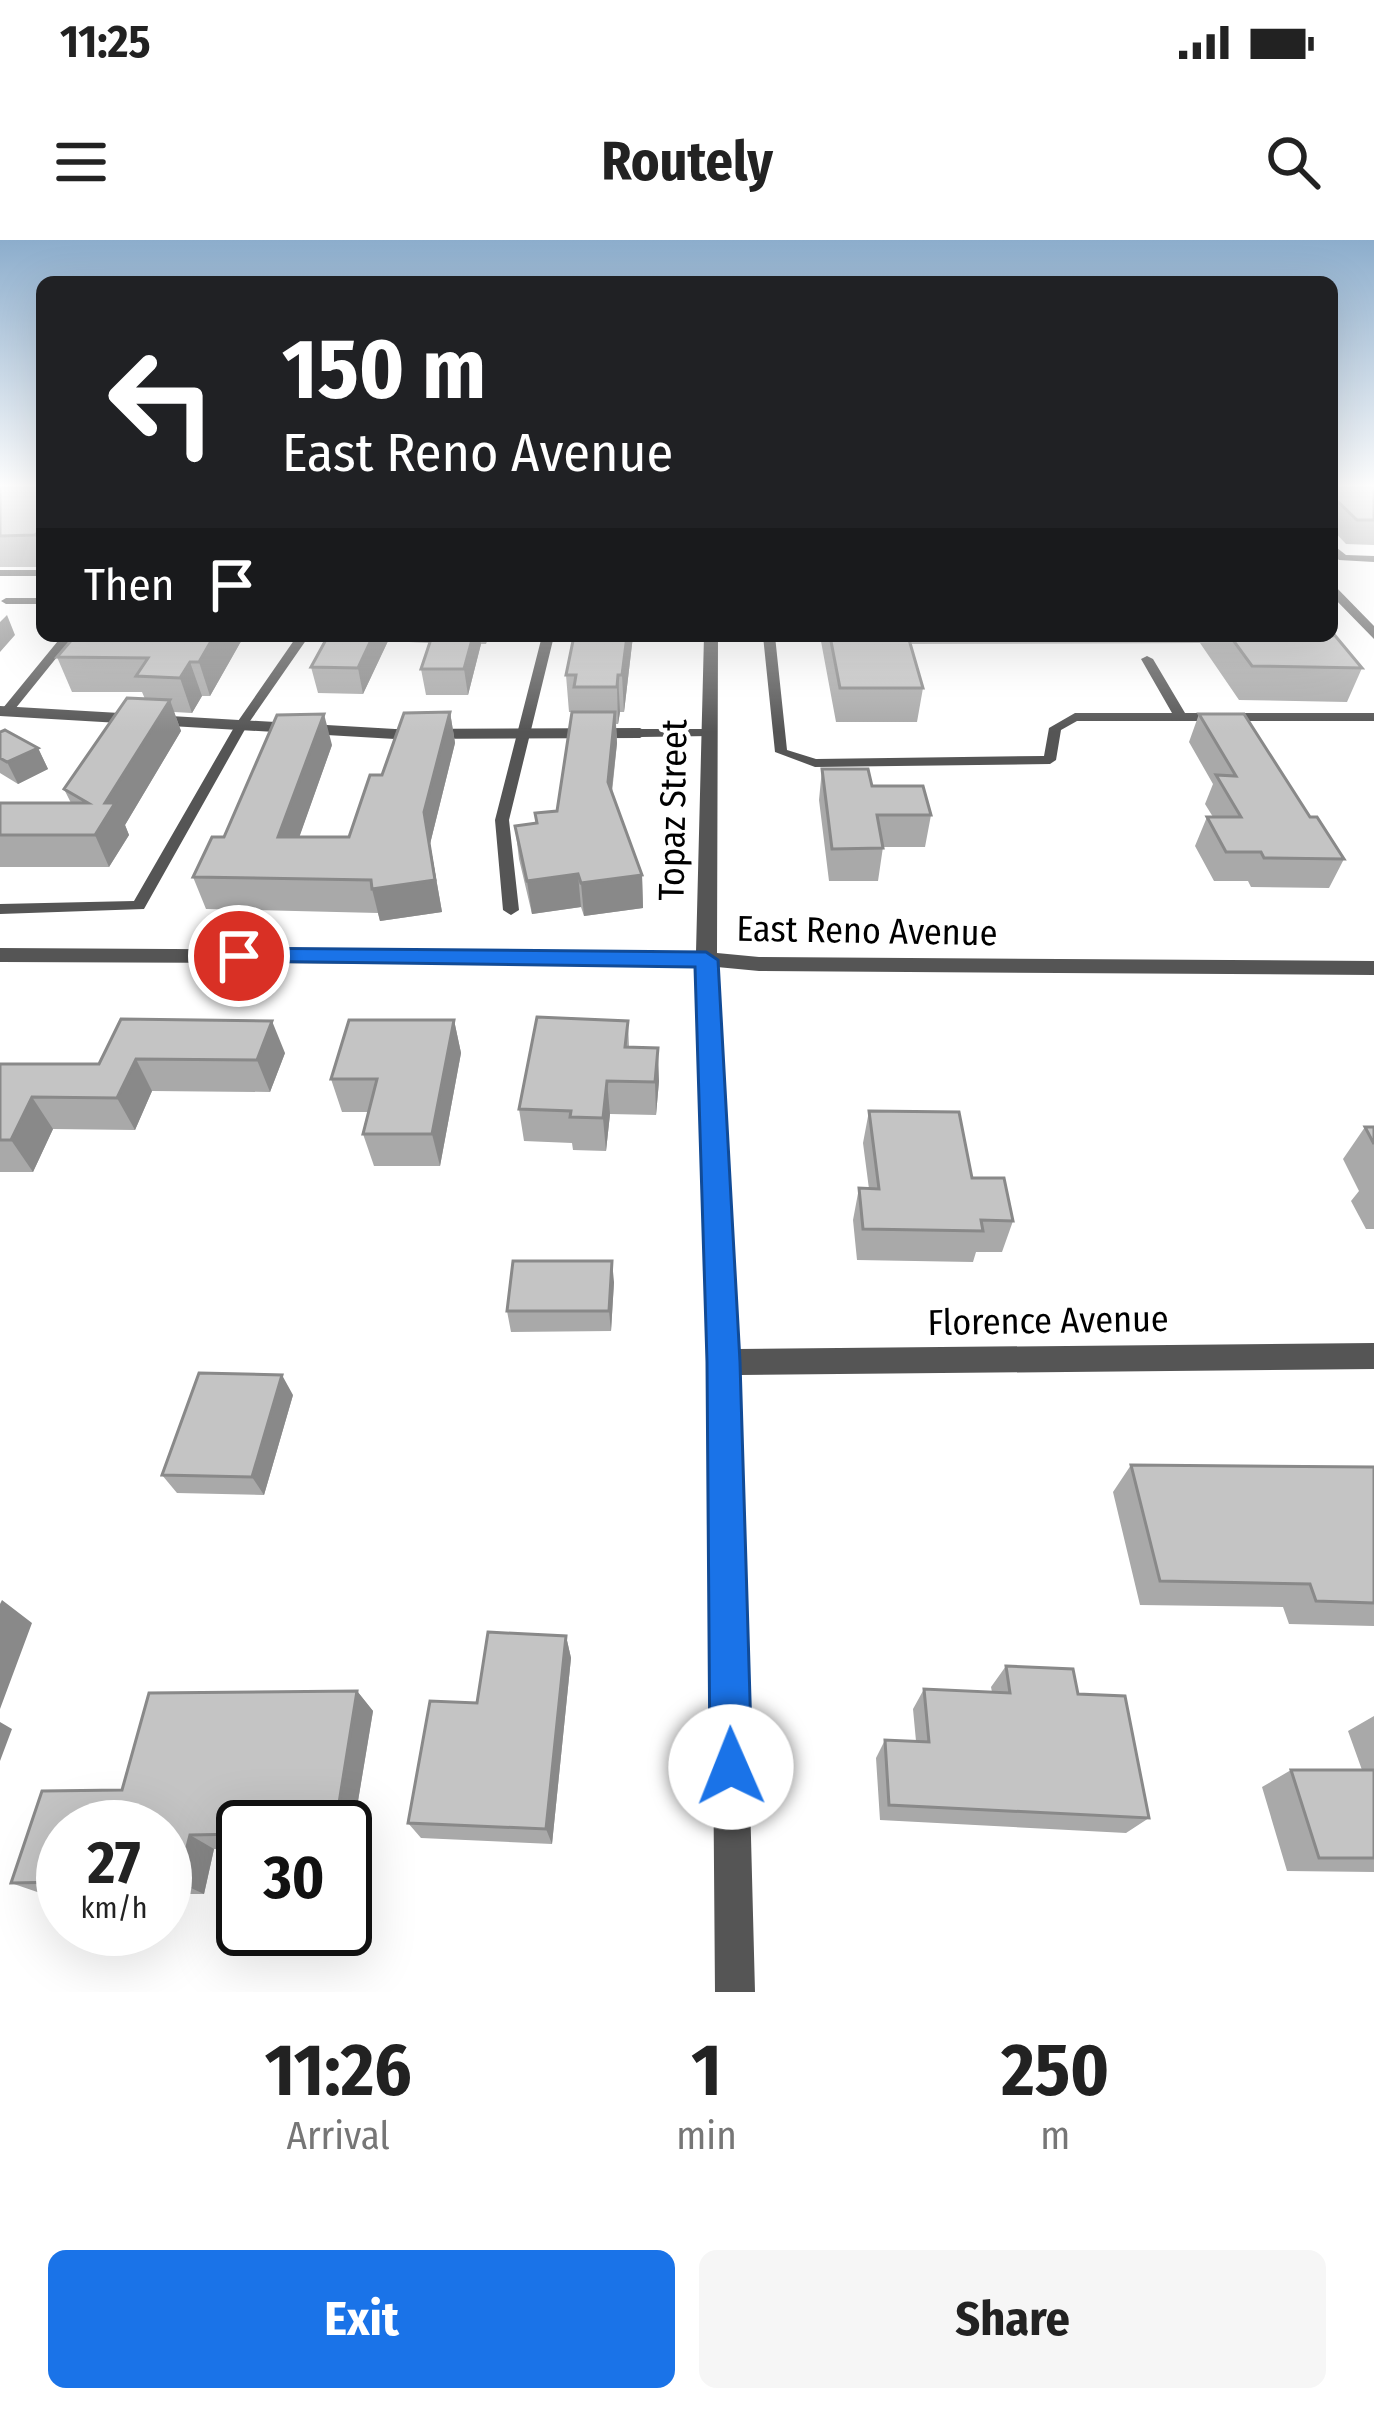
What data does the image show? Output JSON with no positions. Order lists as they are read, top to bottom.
{
  "streets": {
    "street": ["Topaz Street", "East Reno Avenue", "Florence Avenue"]
  },
  "crossings": [
    ["Topaz Street", "East Reno Avenue"],
    ["Topaz Street", "Florence Avenue"]
  ],
  "page": {
    "status": "11:25",
    "header": "Routely",
    "turn": ["150 m", "East Reno Avenue"],
    "then": "Then",
    "speed": "27 km/h",
    "limit": "30",
    "eta": [
      "11:26",
      "Arrival",
      "1",
      "min",
      "250",
      "m"
    ],
    "buttons": ["Exit", "Share"]
  }
}
